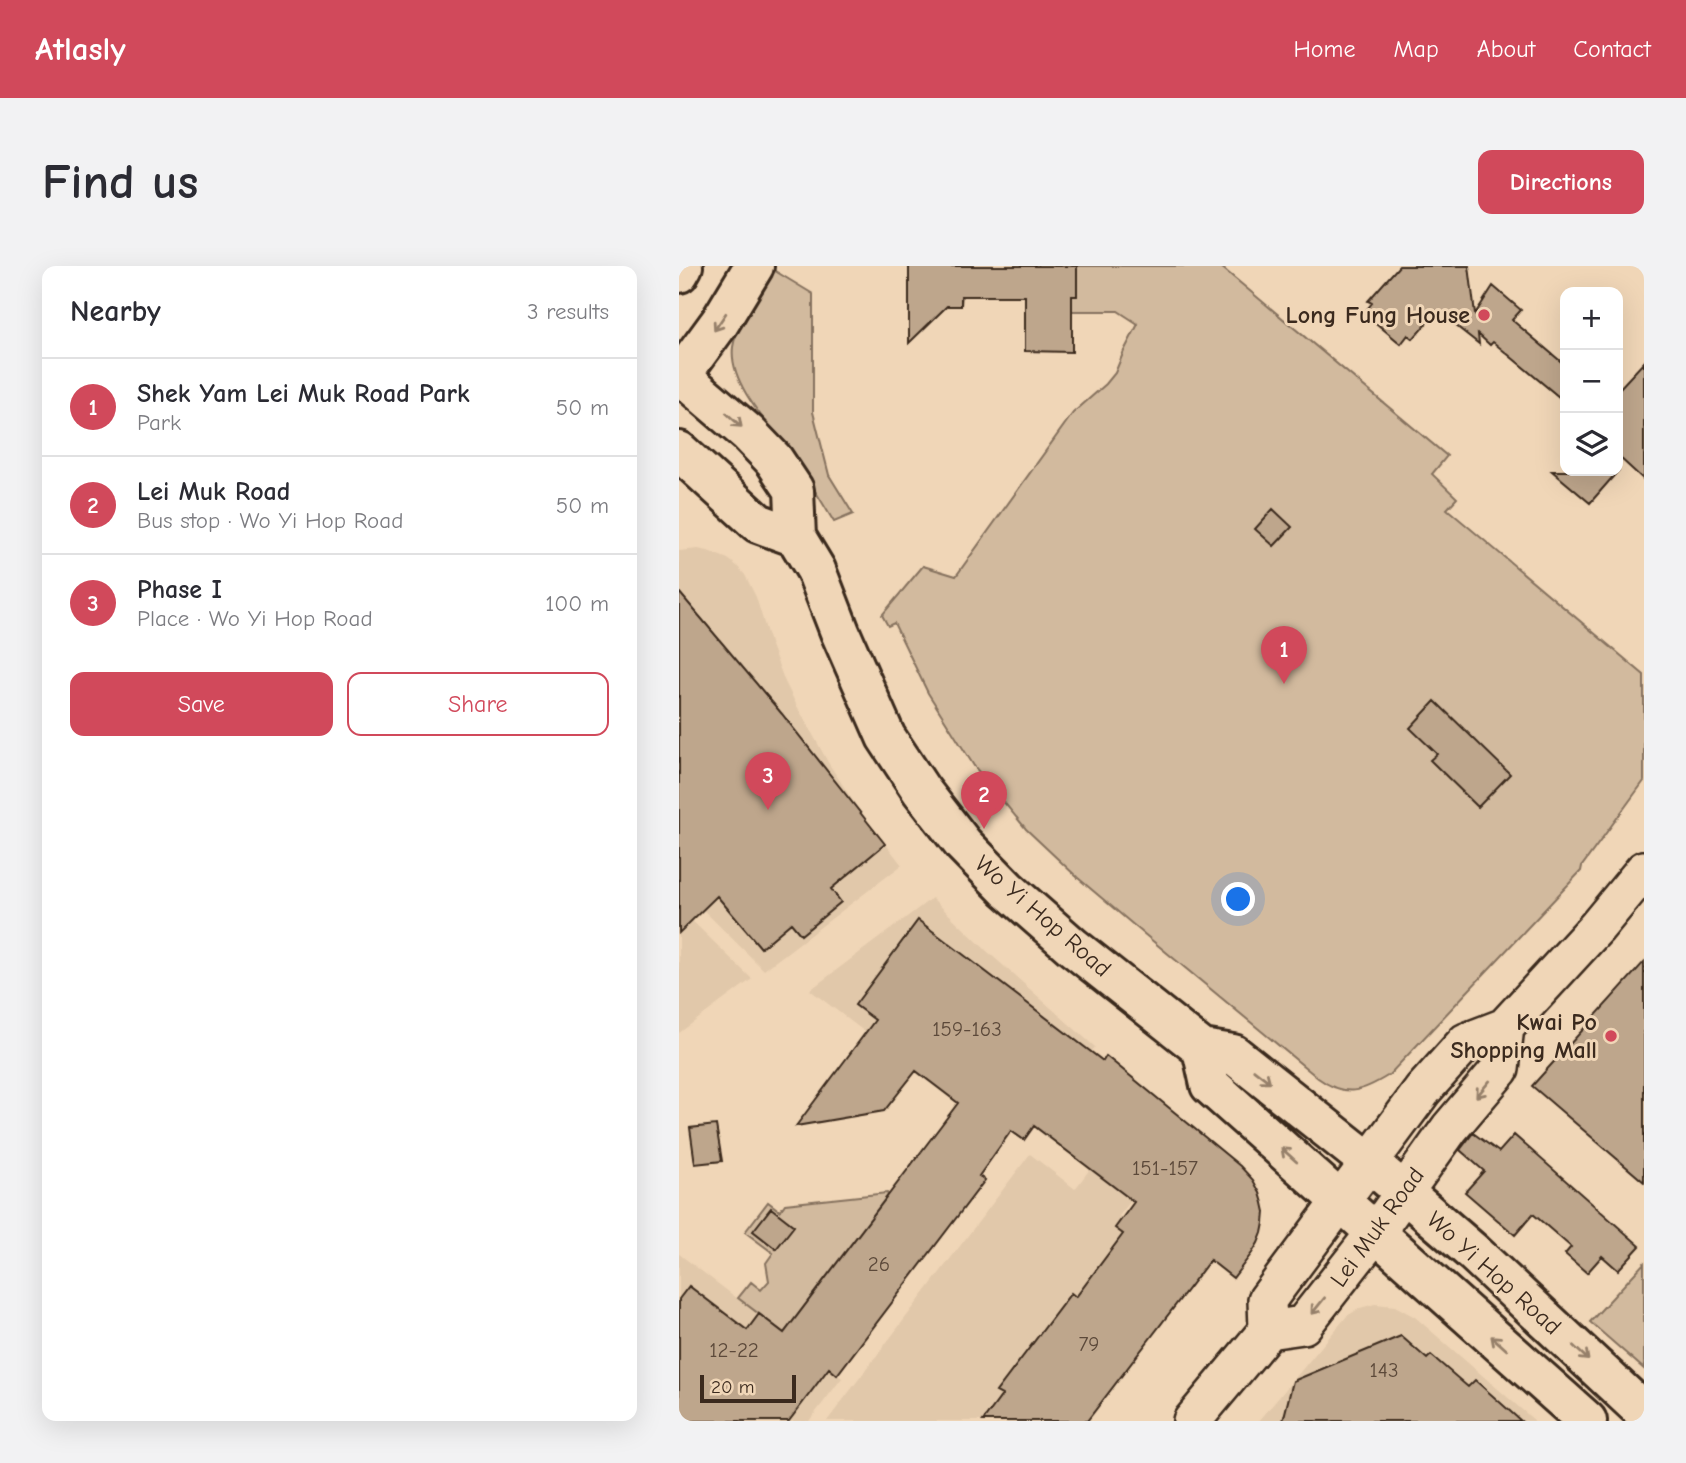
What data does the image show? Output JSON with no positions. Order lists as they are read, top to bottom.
{
  "streets": {
    "main road": ["Wo Yi Hop Road"],
    "street": ["Lei Muk Road"]
  },
  "crossings": [
    ["Wo Yi Hop Road", "Lei Muk Road"]
  ],
  "places": ["Long Fung House", "Kwai Po Shopping Mall"],
  "house_numbers": [
    "159-163",
    "151-157",
    "26",
    "79",
    "12-22",
    "143"
  ],
  "scale_bar": "20 m",
  "page": {
    "header": "Atlasly",
    "nav": [
      "Home",
      "Map",
      "About",
      "Contact"
    ],
    "buttons": [
      "Directions",
      ["Save", "Share"]
    ],
    "title": "Find us",
    "heading": ["Nearby", "3 results"],
    "map_buttons": ["+", "−"],
    "list": [
      {
        "mark": "1",
        "name": "Shek Yam Lei Muk Road Park",
        "note": "Park",
        "value": "50 m"
      },
      {
        "mark": "2",
        "name": "Lei Muk Road",
        "note": "Bus stop · Wo Yi Hop Road",
        "value": "50 m"
      },
      {
        "mark": "3",
        "name": "Phase I",
        "note": "Place · Wo Yi Hop Road",
        "value": "100 m"
      }
    ],
    "pins": ["1", "3", "2"],
    "scale": "20 m"
  }
}
